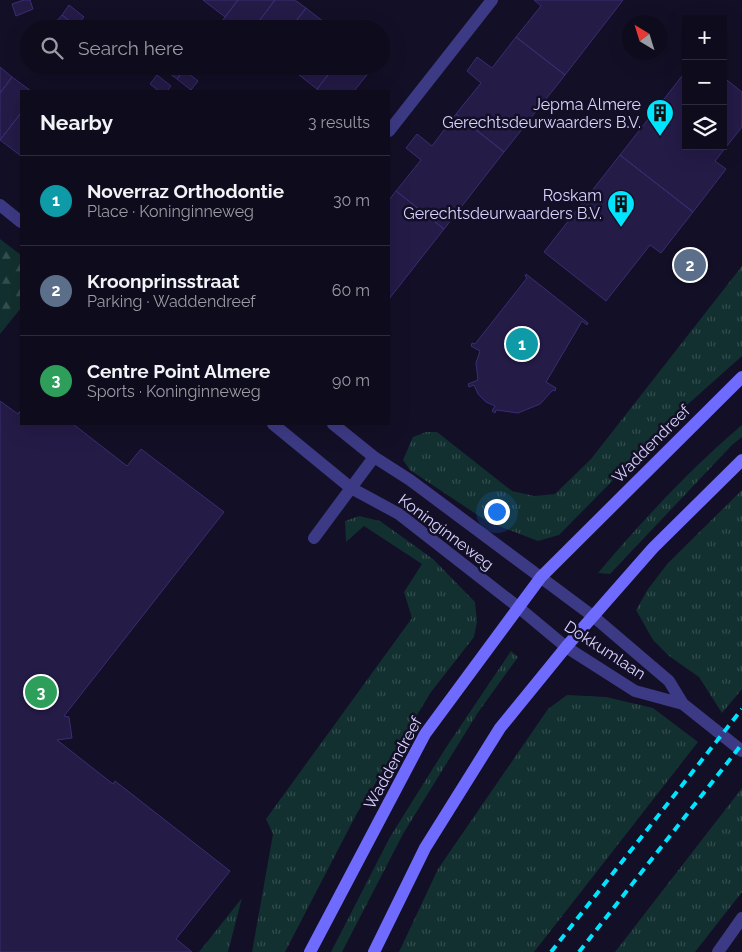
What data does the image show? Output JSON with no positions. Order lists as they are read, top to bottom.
{
  "streets": {
    "main road": ["Waddendreef"],
    "street": ["Koninginneweg", "Dokkumlaan"]
  },
  "crossings": [
    ["Waddendreef", "Koninginneweg"],
    ["Waddendreef", "Dokkumlaan"],
    ["Koninginneweg", "Dokkumlaan"]
  ],
  "places": {
    "building": ["Jepma Almere Gerechtsdeurwaarders B.V.", "Roskam Gerechtsdeurwaarders B.V."]
  },
  "north": "top left",
  "page": {
    "map_buttons": ["+", "−"],
    "search": "Search here",
    "heading": ["Nearby", "3 results"],
    "list": [
      {
        "mark": "1",
        "name": "Noverraz Orthodontie",
        "note": "Place · Koninginneweg",
        "value": "30 m"
      },
      {
        "mark": "2",
        "name": "Kroonprinsstraat",
        "note": "Parking · Waddendreef",
        "value": "60 m"
      },
      {
        "mark": "3",
        "name": "Centre Point Almere",
        "note": "Sports · Koninginneweg",
        "value": "90 m"
      }
    ],
    "pins": ["2", "1", "3"]
  }
}
